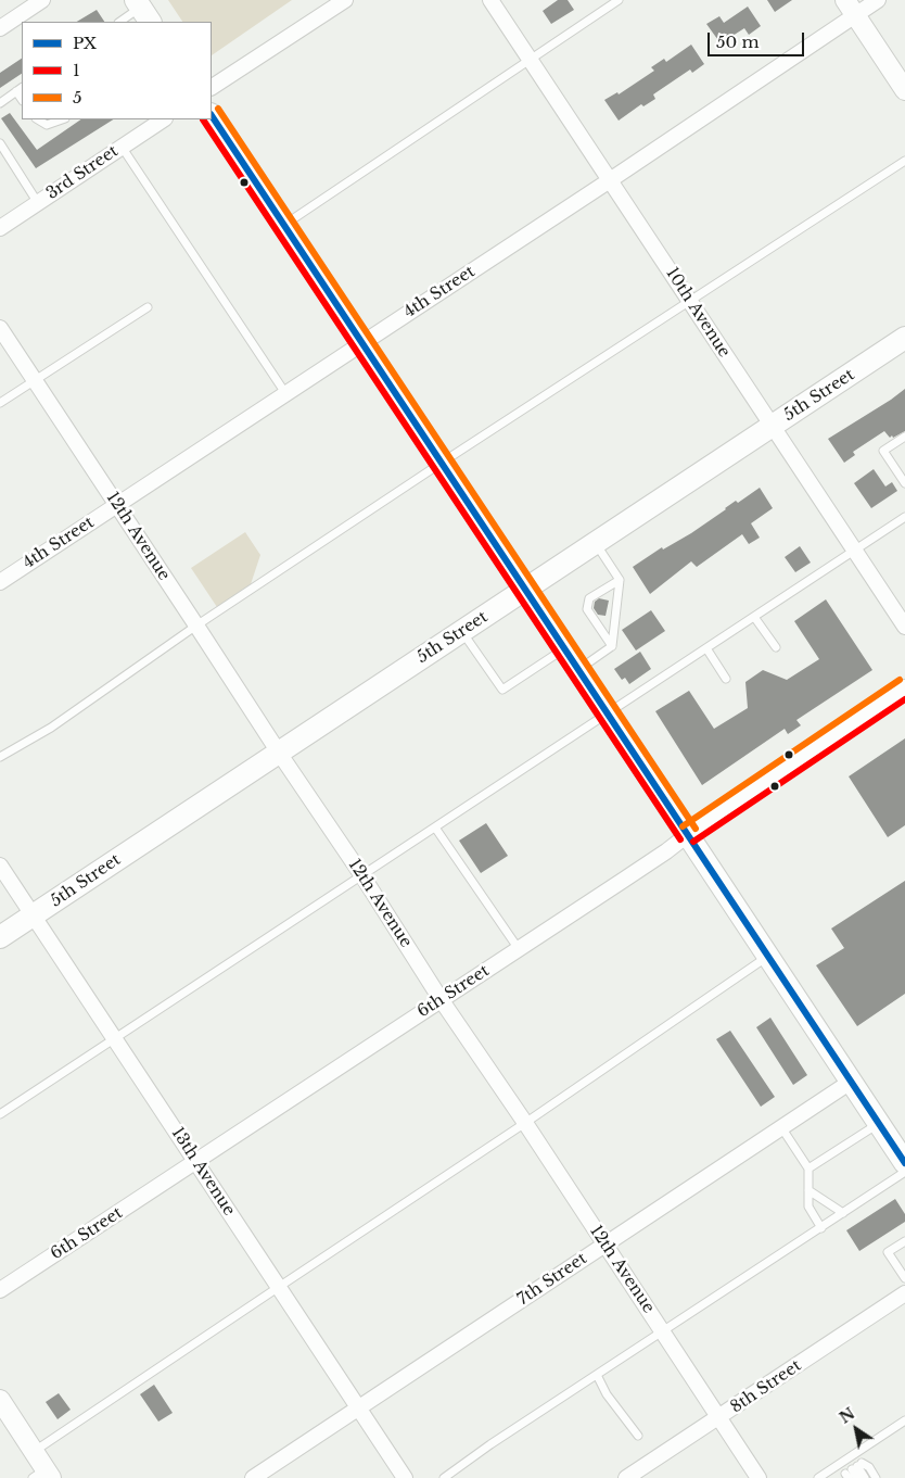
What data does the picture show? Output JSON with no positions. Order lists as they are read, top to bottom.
{
  "streets": {
    "main road": ["5th Street"],
    "street": [
      "3rd Street",
      "4th Street",
      "10th Avenue",
      "12th Avenue",
      "6th Street",
      "13th Avenue",
      "7th Street",
      "8th Street"
    ]
  },
  "crossings": [
    ["4th Street", "10th Avenue"],
    ["4th Street", "12th Avenue"],
    ["10th Avenue", "5th Street"],
    ["5th Street", "12th Avenue"],
    ["5th Street", "13th Avenue"],
    ["12th Avenue", "6th Street"],
    ["12th Avenue", "7th Street"],
    ["12th Avenue", "8th Street"],
    ["6th Street", "13th Avenue"],
    ["13th Avenue", "7th Street"]
  ],
  "lines": ["transit line 5", "transit line PX", "transit line 1"],
  "legend": ["PX", "1", "5"],
  "scale_bar": "50 m",
  "north": "top left"
}
